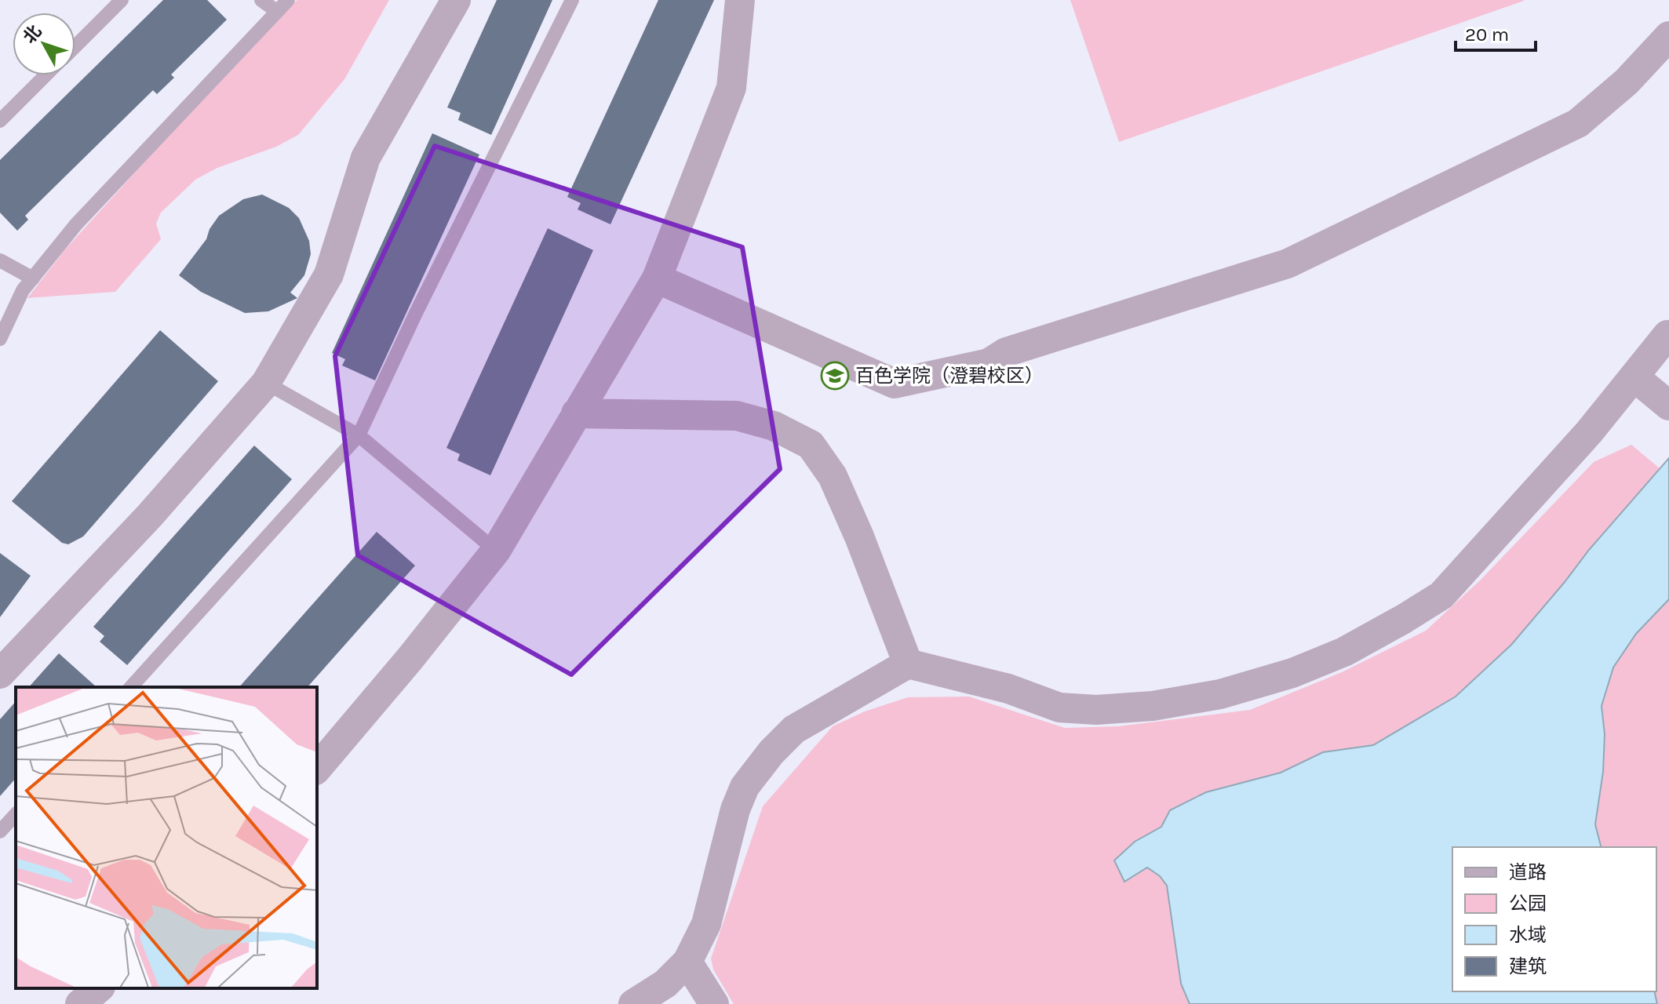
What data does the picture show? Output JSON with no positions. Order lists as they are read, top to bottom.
{
  "places": {
    "school or university": ["百色学院（澄碧校区）"]
  },
  "legend": [
    "道路",
    "公园",
    "水域",
    "建筑"
  ],
  "scale_bar": "20 m",
  "north": "top left"
}
